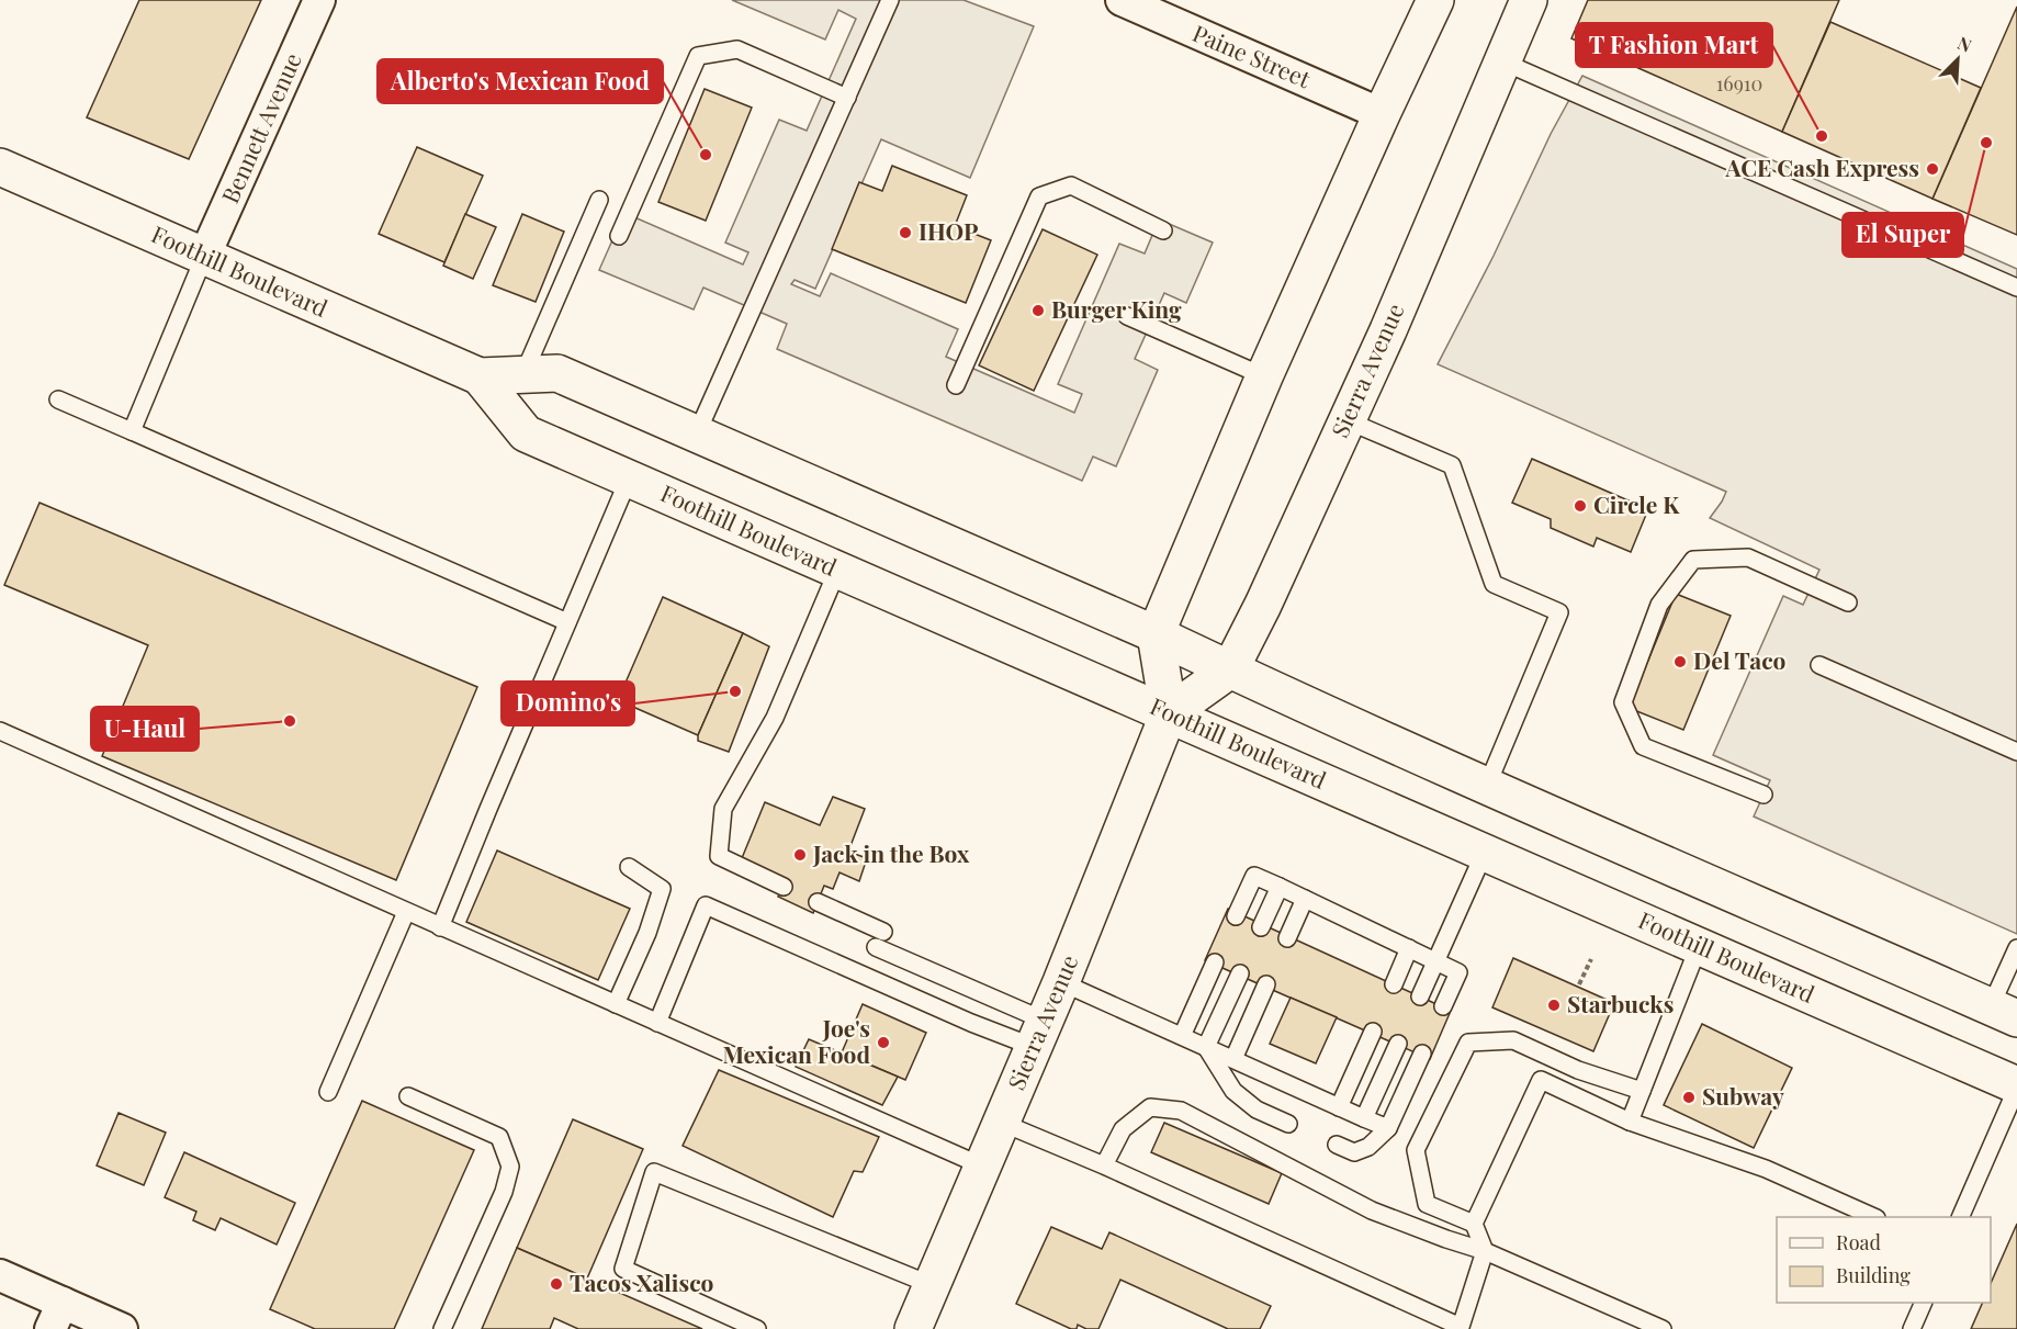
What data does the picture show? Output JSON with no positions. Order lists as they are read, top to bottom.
{
  "streets": {
    "main road": ["Foothill Boulevard", "Sierra Avenue"],
    "street": ["Paine Street", "Bennett Avenue"]
  },
  "crossings": [
    ["Bennett Avenue", "Foothill Boulevard"],
    ["Foothill Boulevard", "Sierra Avenue"]
  ],
  "places": [
    "T Fashion Mart",
    "El Super",
    "Alberto's Mexican Food",
    "ACE Cash Express",
    "IHOP",
    "Burger King",
    "Circle K",
    "Del Taco",
    "Domino's",
    "U-Haul",
    "Jack in the Box",
    "Starbucks",
    "Joe's Mexican Food",
    "Subway",
    "Tacos Xalisco"
  ],
  "house_numbers": ["16910"],
  "legend": ["Road", "Building"],
  "north": "top right"
}
